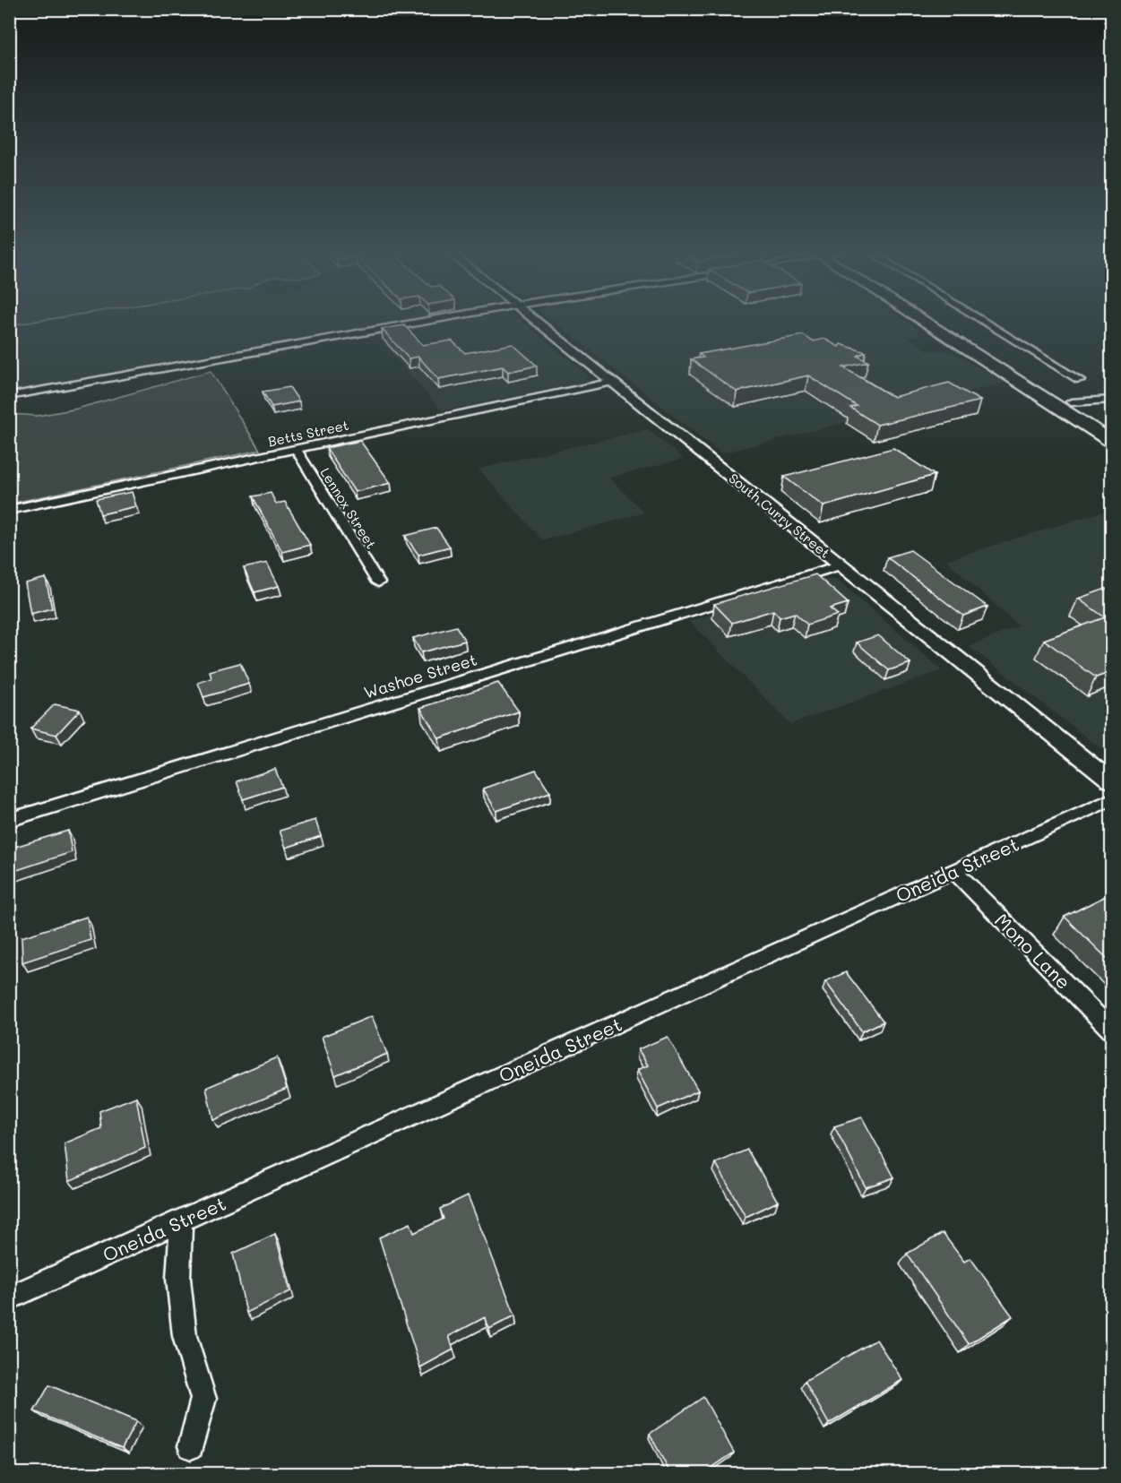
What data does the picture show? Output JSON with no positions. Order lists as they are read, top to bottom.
{
  "streets": {
    "street": [
      "Betts Street",
      "Lennox Street",
      "South Curry Street",
      "Washoe Street",
      "Oneida Street",
      "Mono Lane"
    ]
  },
  "crossings": [
    ["Betts Street", "Lennox Street"],
    ["Betts Street", "South Curry Street"],
    ["South Curry Street", "Washoe Street"],
    ["Oneida Street", "Mono Lane"]
  ]
}
